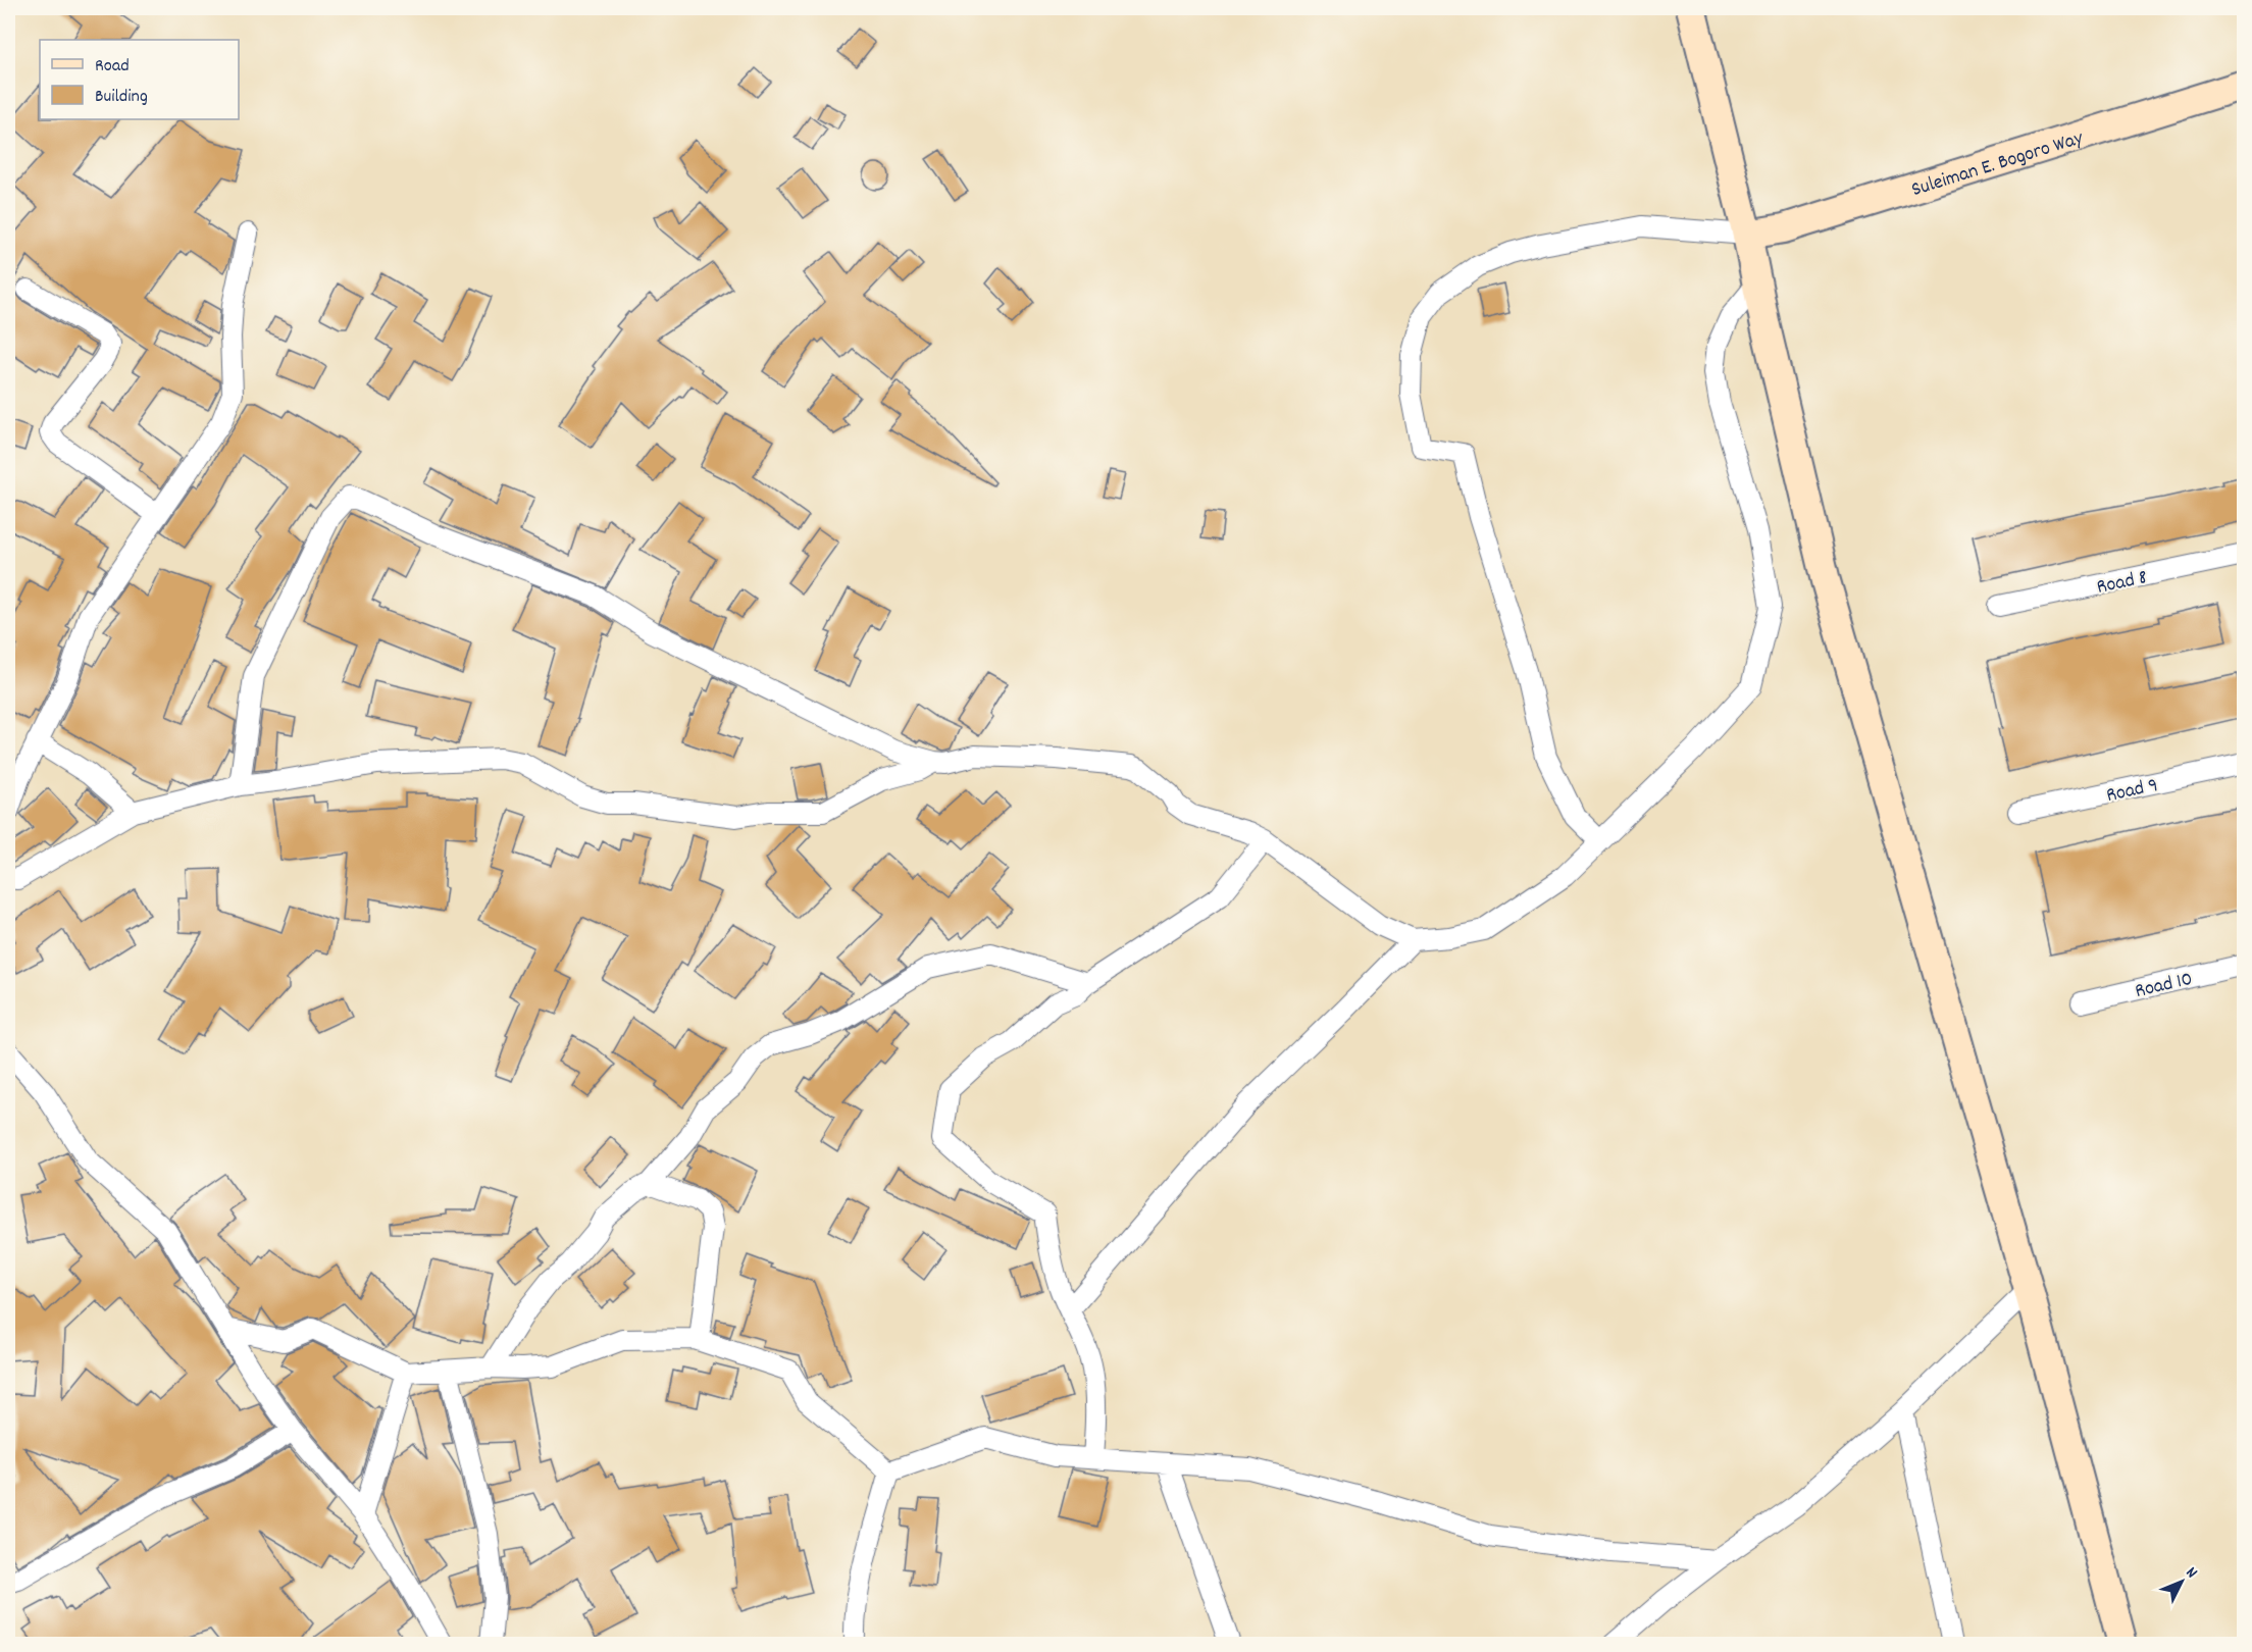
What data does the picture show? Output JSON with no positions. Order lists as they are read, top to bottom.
{
  "streets": {
    "main road": ["Suleiman E. Bogoro Way"],
    "street": ["Road 8", "Road 9", "Road 10"]
  },
  "legend": ["Road", "Building"],
  "north": "top right"
}
